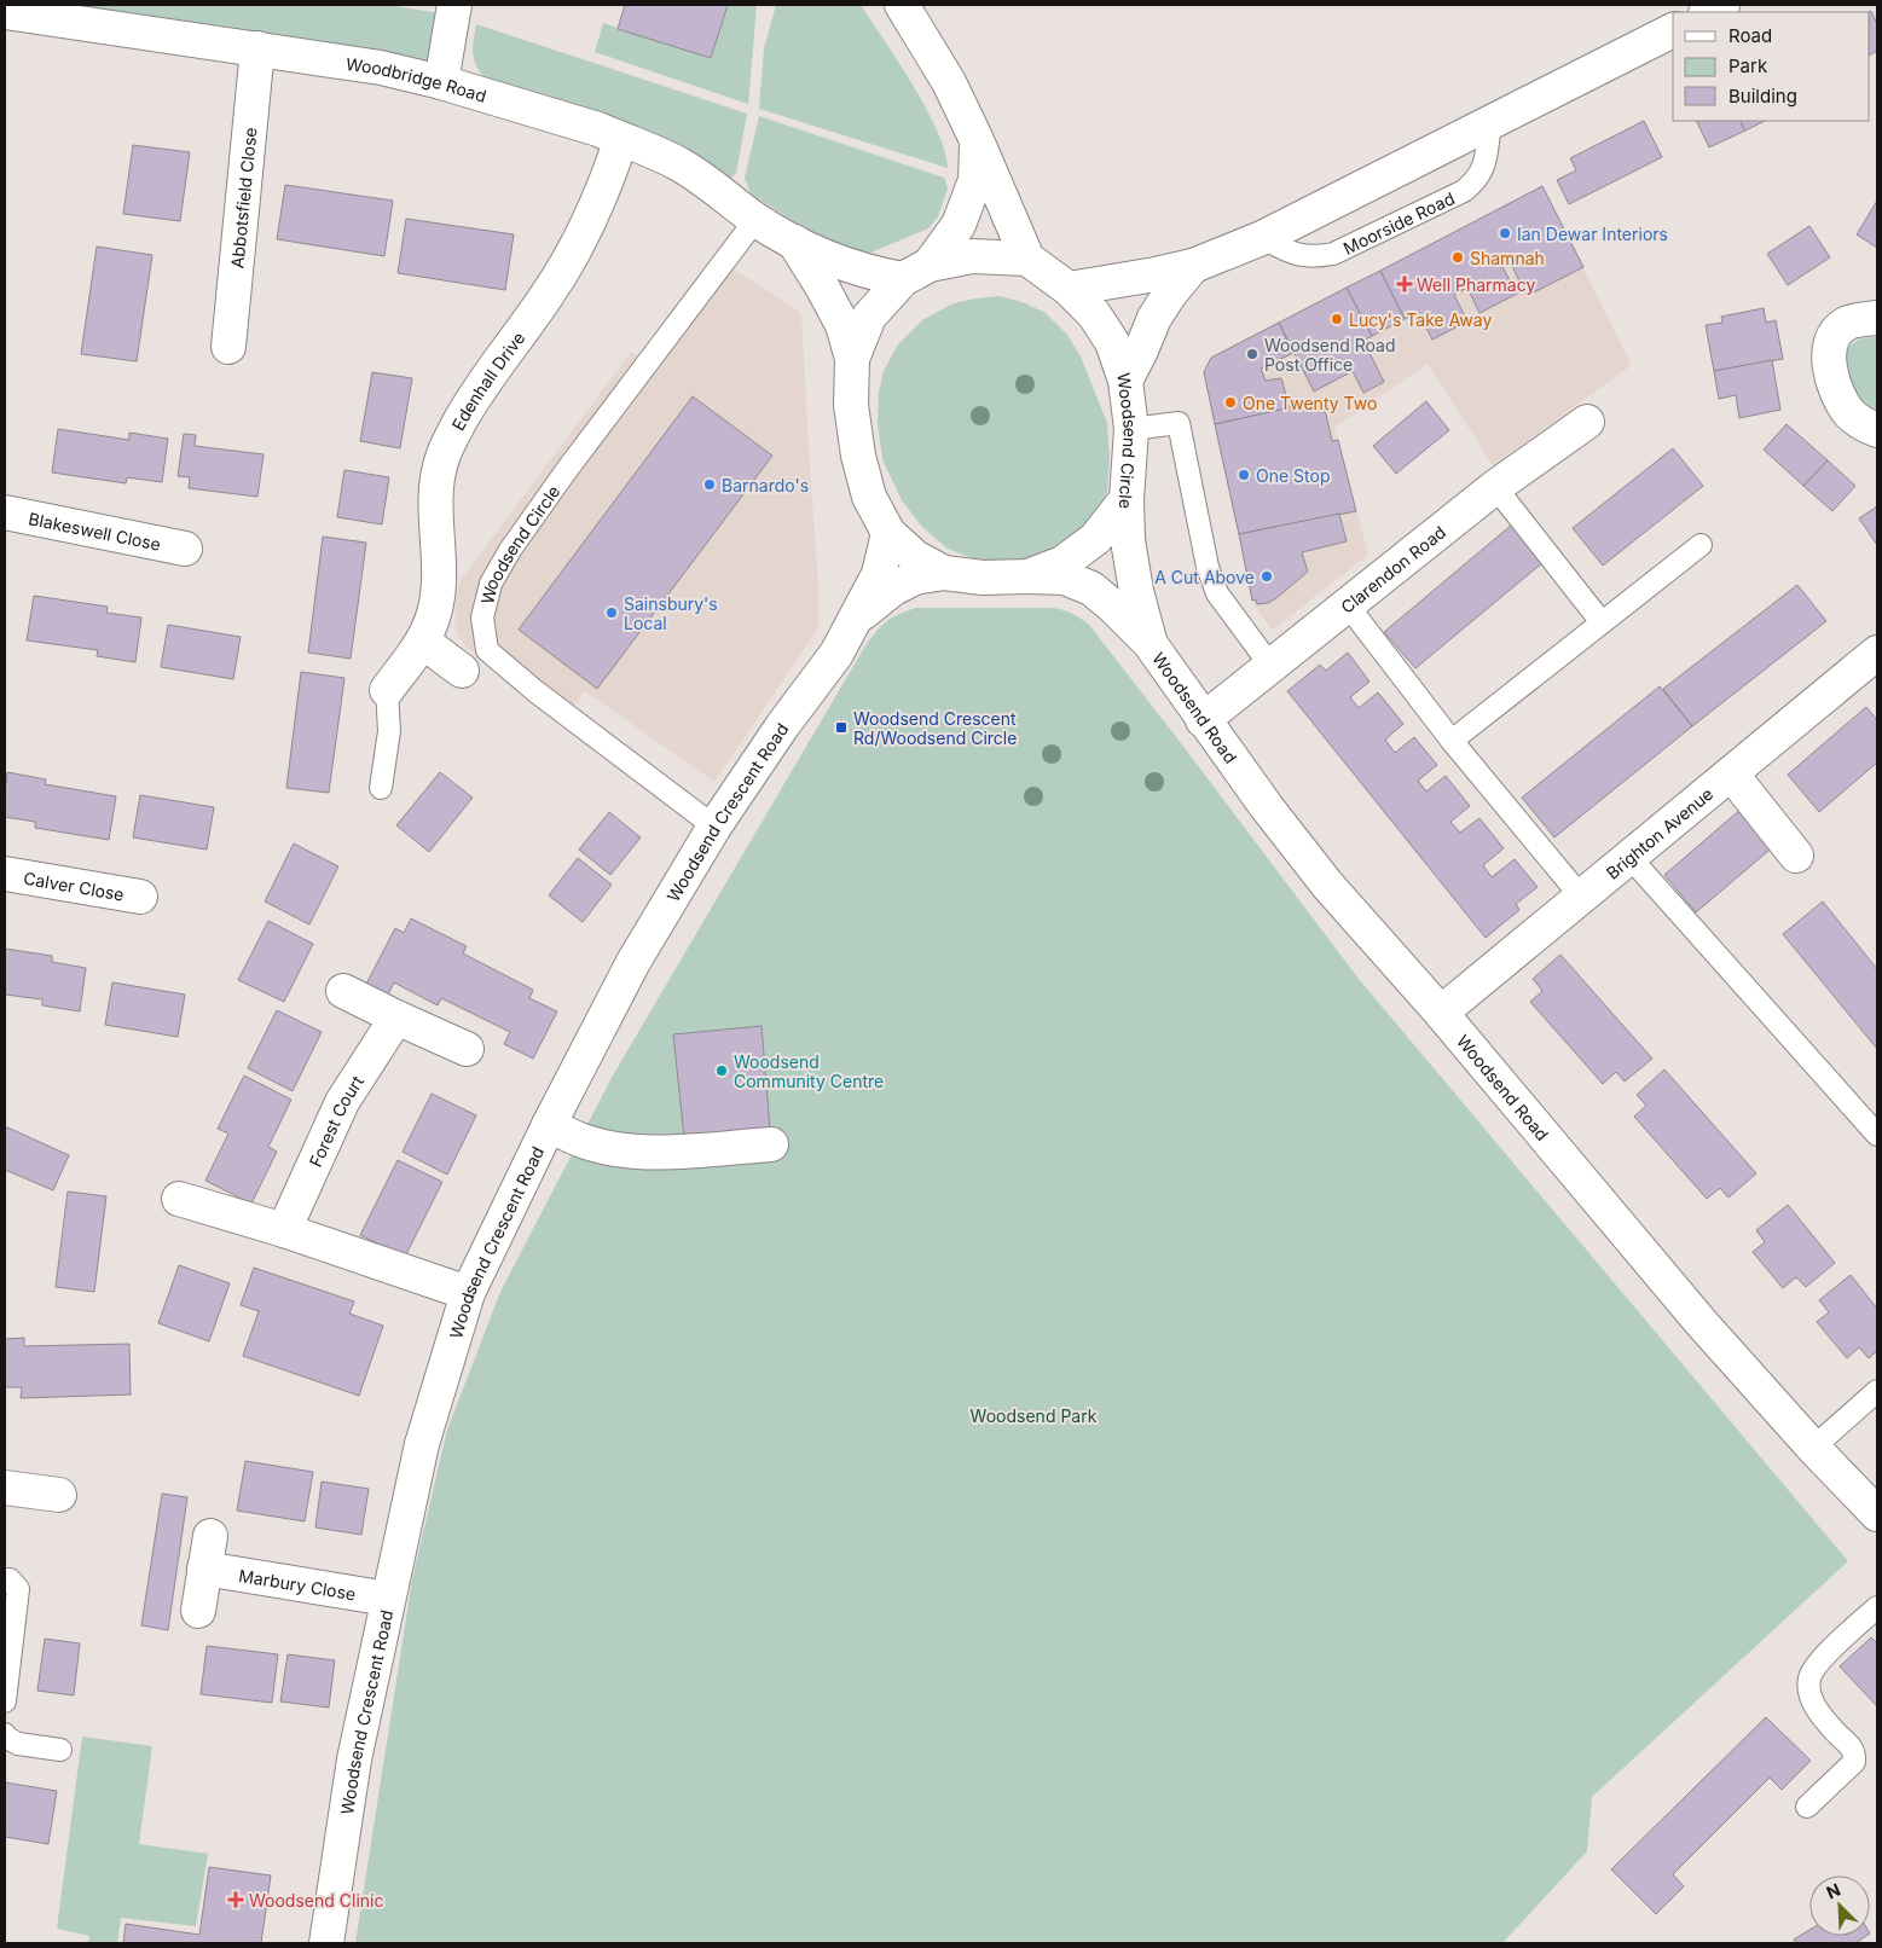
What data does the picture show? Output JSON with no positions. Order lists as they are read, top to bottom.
{
  "streets": {
    "street": [
      "Woodbridge Road",
      "Abbotsfield Close",
      "Edenhall Drive",
      "Woodsend Circle",
      "Blakeswell Close",
      "Clarendon Road",
      "Woodsend Road",
      "Woodsend Crescent Road",
      "Brighton Avenue",
      "Calver Close",
      "Forest Court",
      "Marbury Close"
    ],
    "lane": ["Moorside Road"]
  },
  "crossings": [
    ["Woodbridge Road", "Abbotsfield Close"],
    ["Woodbridge Road", "Edenhall Drive"],
    ["Woodbridge Road", "Woodsend Circle"],
    ["Woodsend Circle", "Woodsend Road"],
    ["Woodsend Circle", "Woodsend Crescent Road"],
    ["Clarendon Road", "Woodsend Road"],
    ["Woodsend Road", "Brighton Avenue"],
    ["Woodsend Crescent Road", "Marbury Close"]
  ],
  "parks": ["Woodsend Park"],
  "places": {
    "other": [
      "Ian Dewar Interiors",
      "Shamnah",
      "Lucy's Take Away",
      "Woodsend Road Post Office",
      "One Twenty Two",
      "One Stop",
      "Barnardo's",
      "A Cut Above",
      "Sainsbury's Local",
      "Woodsend Community Centre"
    ],
    "health": ["Well Pharmacy", "Woodsend Clinic"],
    "transit": ["Woodsend Crescent Rd/Woodsend Circle"]
  },
  "legend": ["Road", "Park", "Building"],
  "north": "top left"
}
